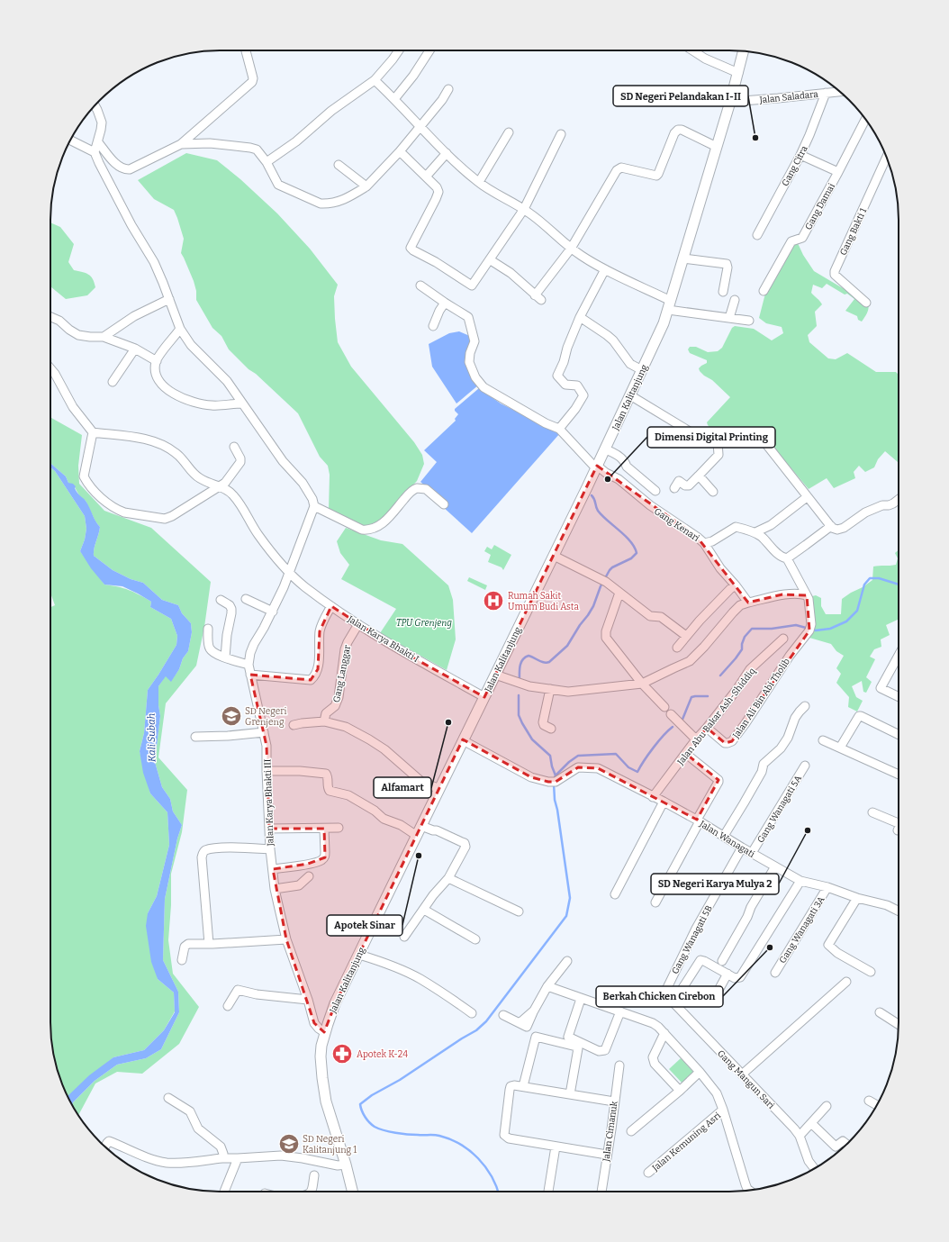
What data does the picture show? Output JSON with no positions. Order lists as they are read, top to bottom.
{
  "streets": {
    "main road": ["Jalan Kalitanjung"],
    "street": [
      "Jalan Saladara",
      "Gang Citra",
      "Gang Damai",
      "Gang Bakti 1",
      "Gang Kenari",
      "Jalan Karya Bhakti I",
      "Gang Langgar",
      "Jalan Ali Bin Abi Tholib",
      "Jalan Abu Bakar Ash-Shiddiq",
      "Jalan Karya Bhakti III",
      "Gang Wanagati 5A",
      "Jalan Wanagati",
      "Gang Wanagati 3A",
      "Gang Wanagati 5B",
      "Gang Mangun Sari",
      "Jalan Cimanuk",
      "Jalan Kemuning Asri"
    ]
  },
  "crossings": [
    ["Jalan Saladara", "Gang Citra"],
    ["Jalan Saladara", "Jalan Kalitanjung"],
    ["Jalan Kalitanjung", "Gang Kenari"],
    ["Jalan Kalitanjung", "Jalan Karya Bhakti I"],
    ["Jalan Kalitanjung", "Jalan Karya Bhakti III"],
    ["Jalan Kalitanjung", "Jalan Wanagati"],
    ["Jalan Karya Bhakti I", "Gang Langgar"],
    ["Jalan Karya Bhakti I", "Jalan Karya Bhakti III"],
    ["Jalan Ali Bin Abi Tholib", "Jalan Abu Bakar Ash-Shiddiq"],
    ["Jalan Abu Bakar Ash-Shiddiq", "Jalan Wanagati"],
    ["Gang Wanagati 5A", "Jalan Wanagati"],
    ["Jalan Wanagati", "Gang Wanagati 3A"],
    ["Jalan Wanagati", "Gang Wanagati 5B"],
    ["Gang Wanagati 5B", "Gang Mangun Sari"]
  ],
  "water": ["Kali Subah"],
  "parks": ["TPU Grenjeng"],
  "places": {
    "other": [
      "SD Negeri Pelandakan I-II",
      "Dimensi Digital Printing",
      "Alfamart",
      "SD Negeri Karya Mulya 2",
      "Apotek Sinar",
      "Berkah Chicken Cirebon"
    ],
    "hospital": ["Rumah Sakit Umum Budi Asta"],
    "school or university": ["SD Negeri Grenjeng", "SD Negeri Kalitanjung 1"],
    "pharmacy": ["Apotek K-24"]
  }
}
